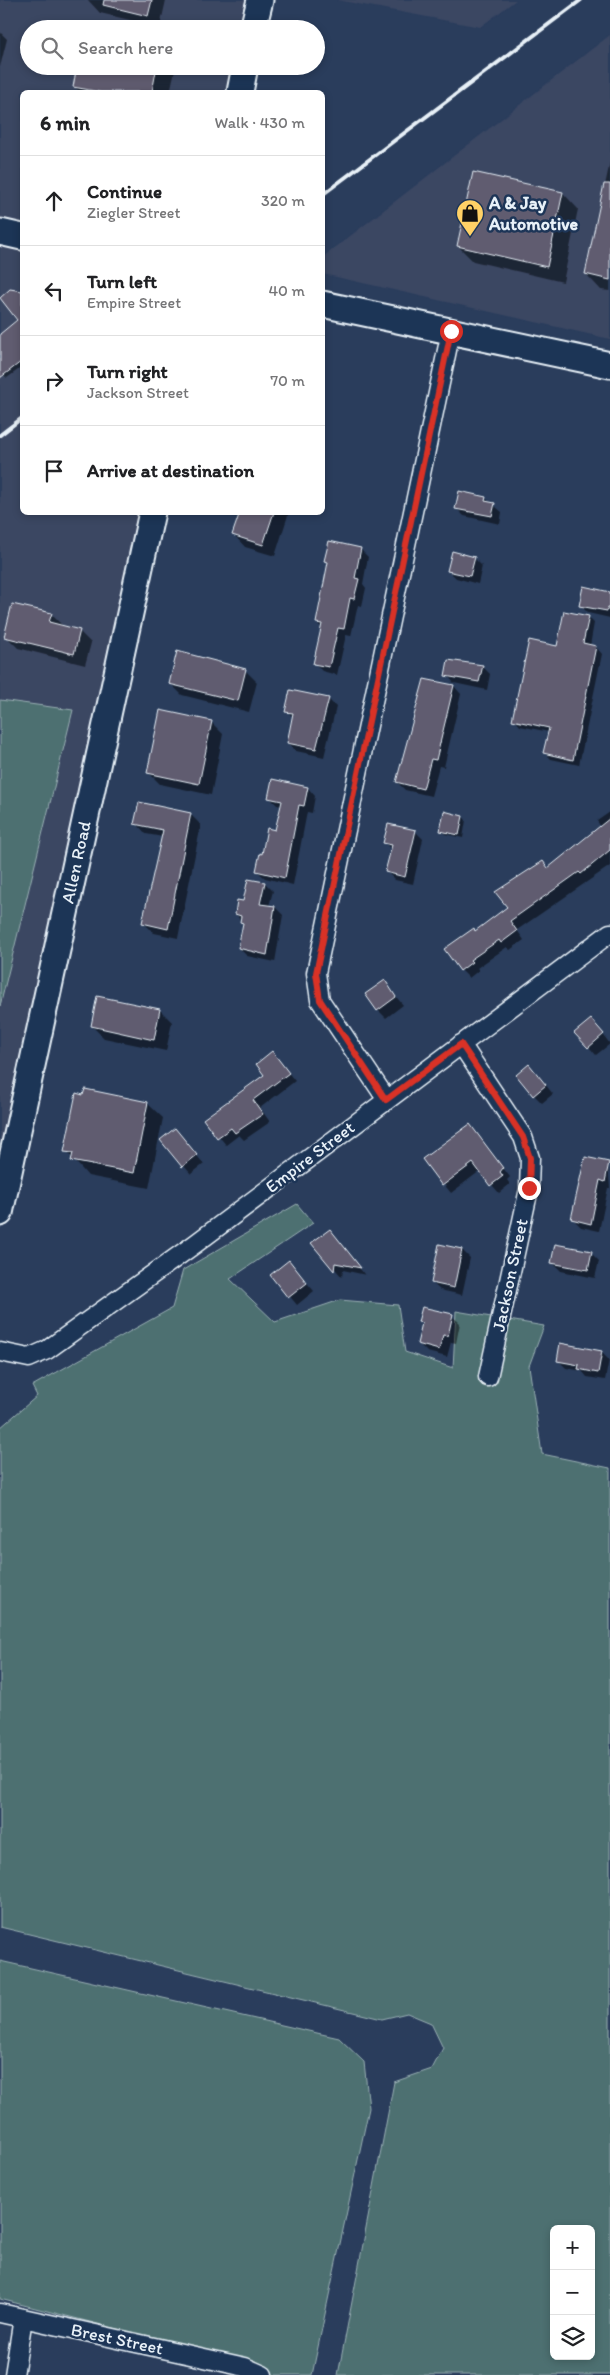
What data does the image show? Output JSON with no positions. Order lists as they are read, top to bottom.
{
  "streets": {
    "main road": ["Allen Road"],
    "street": ["Empire Street", "Jackson Street", "Brest Street"]
  },
  "crossings": [
    ["Empire Street", "Jackson Street"]
  ],
  "places": {
    "shop": ["A & Jay Automotive"]
  },
  "page": {
    "search": "Search here",
    "heading": ["6 min", "Walk · 430 m"],
    "list": [
      ["Continue", "Ziegler Street", "320 m"],
      ["Turn left", "Empire Street", "40 m"],
      ["Turn right", "Jackson Street", "70 m"],
      "Arrive at destination"
    ],
    "map_buttons": ["+", "−"]
  }
}
